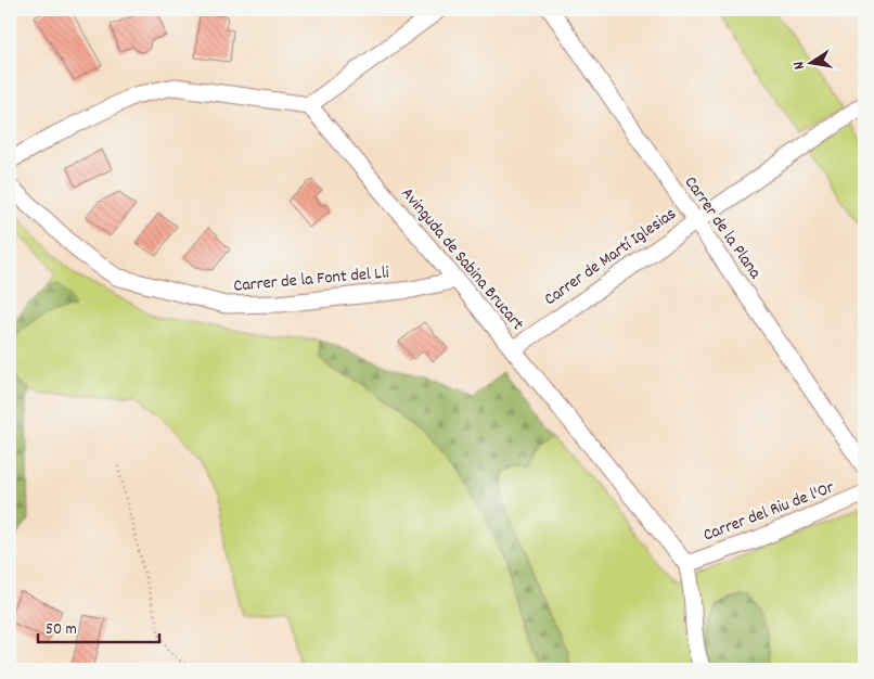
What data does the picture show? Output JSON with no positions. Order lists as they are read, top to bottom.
{
  "streets": {
    "street": [
      "Carrer de la Plana",
      "Carrer de Martí Iglesias",
      "Avinguda de Sabina Brucart",
      "Carrer de la Font del Lli",
      "Carrer del Riu de l'Or"
    ]
  },
  "crossings": [
    ["Carrer de la Plana", "Carrer de Martí Iglesias"],
    ["Carrer de Martí Iglesias", "Avinguda de Sabina Brucart"],
    ["Avinguda de Sabina Brucart", "Carrer de la Font del Lli"],
    ["Avinguda de Sabina Brucart", "Carrer del Riu de l'Or"]
  ],
  "scale_bar": "50 m",
  "north": "left"
}
